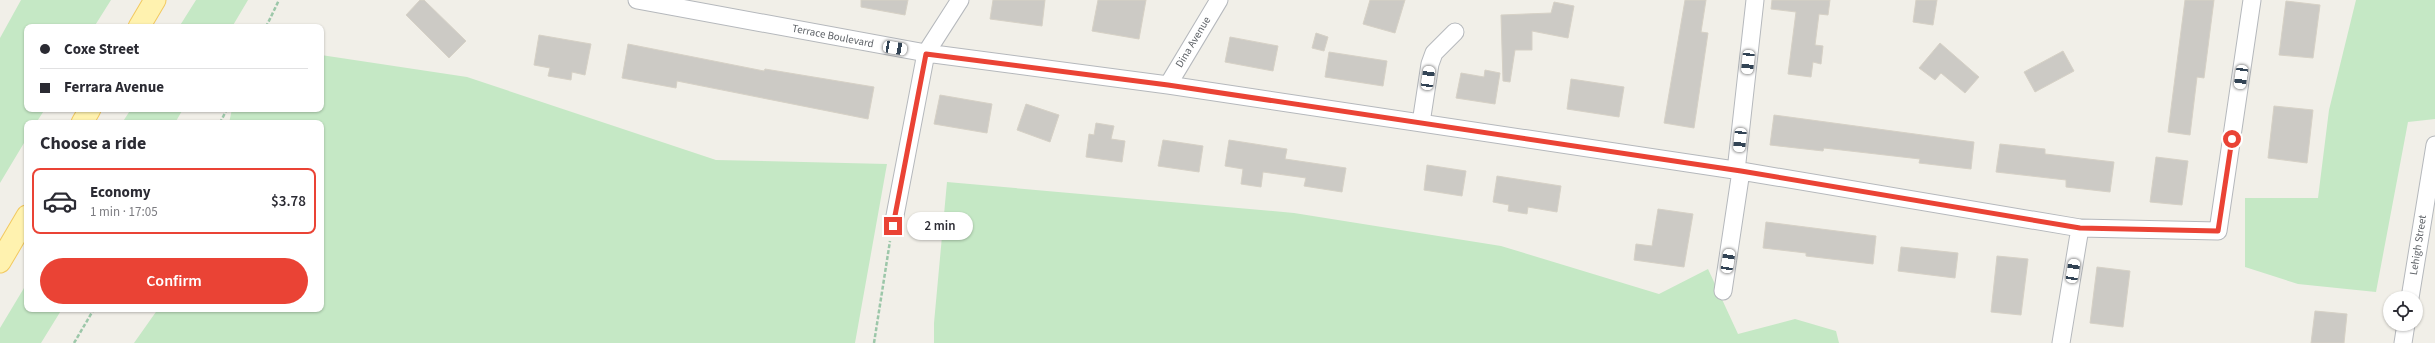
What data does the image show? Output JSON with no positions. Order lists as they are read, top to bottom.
{
  "streets": {
    "street": ["Terrace Boulevard", "Dina Avenue", "Lehigh Street"]
  },
  "crossings": [
    ["Terrace Boulevard", "Dina Avenue"]
  ],
  "page": {
    "banner": ["Coxe Street", "Ferrara Avenue"],
    "heading": "Choose a ride",
    "list": [
      {
        "name": "Economy",
        "note": "1 min · 17:05",
        "value": "$3.78"
      }
    ],
    "bubble": "2 min",
    "buttons": "Confirm"
  }
}
